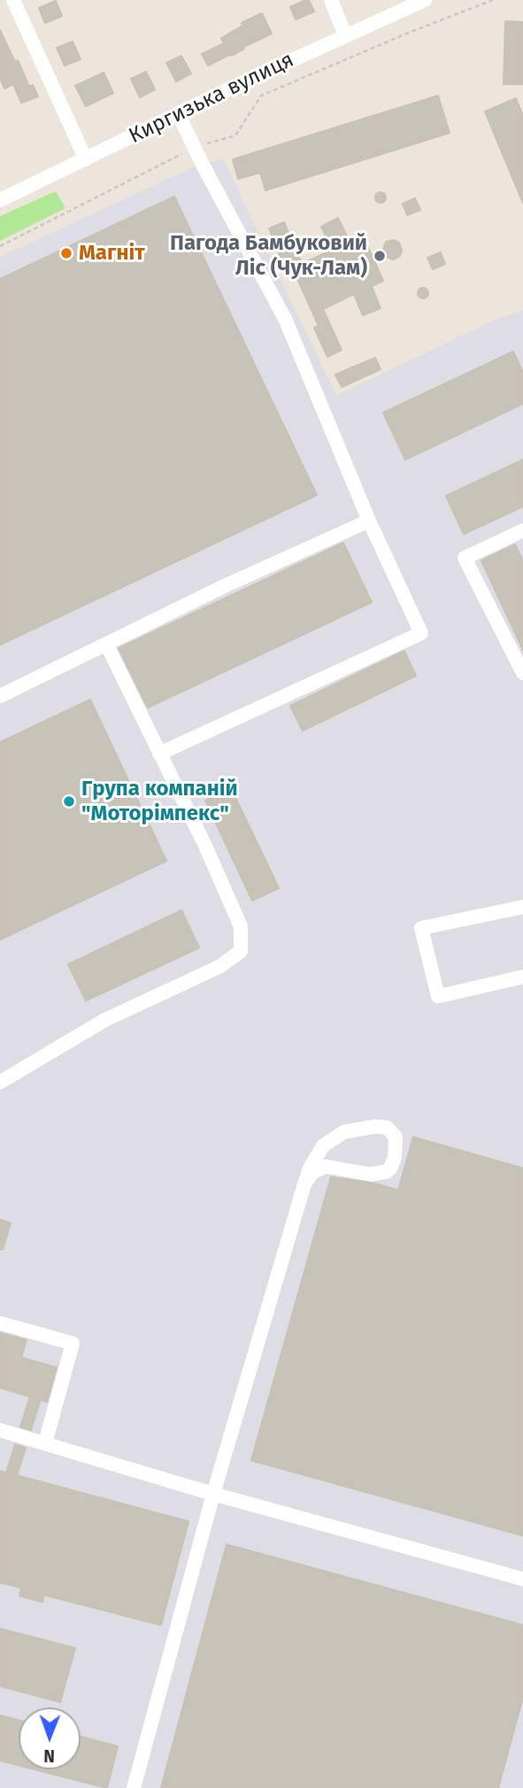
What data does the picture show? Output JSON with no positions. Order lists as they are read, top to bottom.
{
  "streets": {
    "street": ["Киргизька вулиця"]
  },
  "places": ["Магніт", "Пагода Бамбуковий Ліс (Чук-Лам)", "Група компаній \"Моторімпекс\""],
  "north": "bottom"
}
